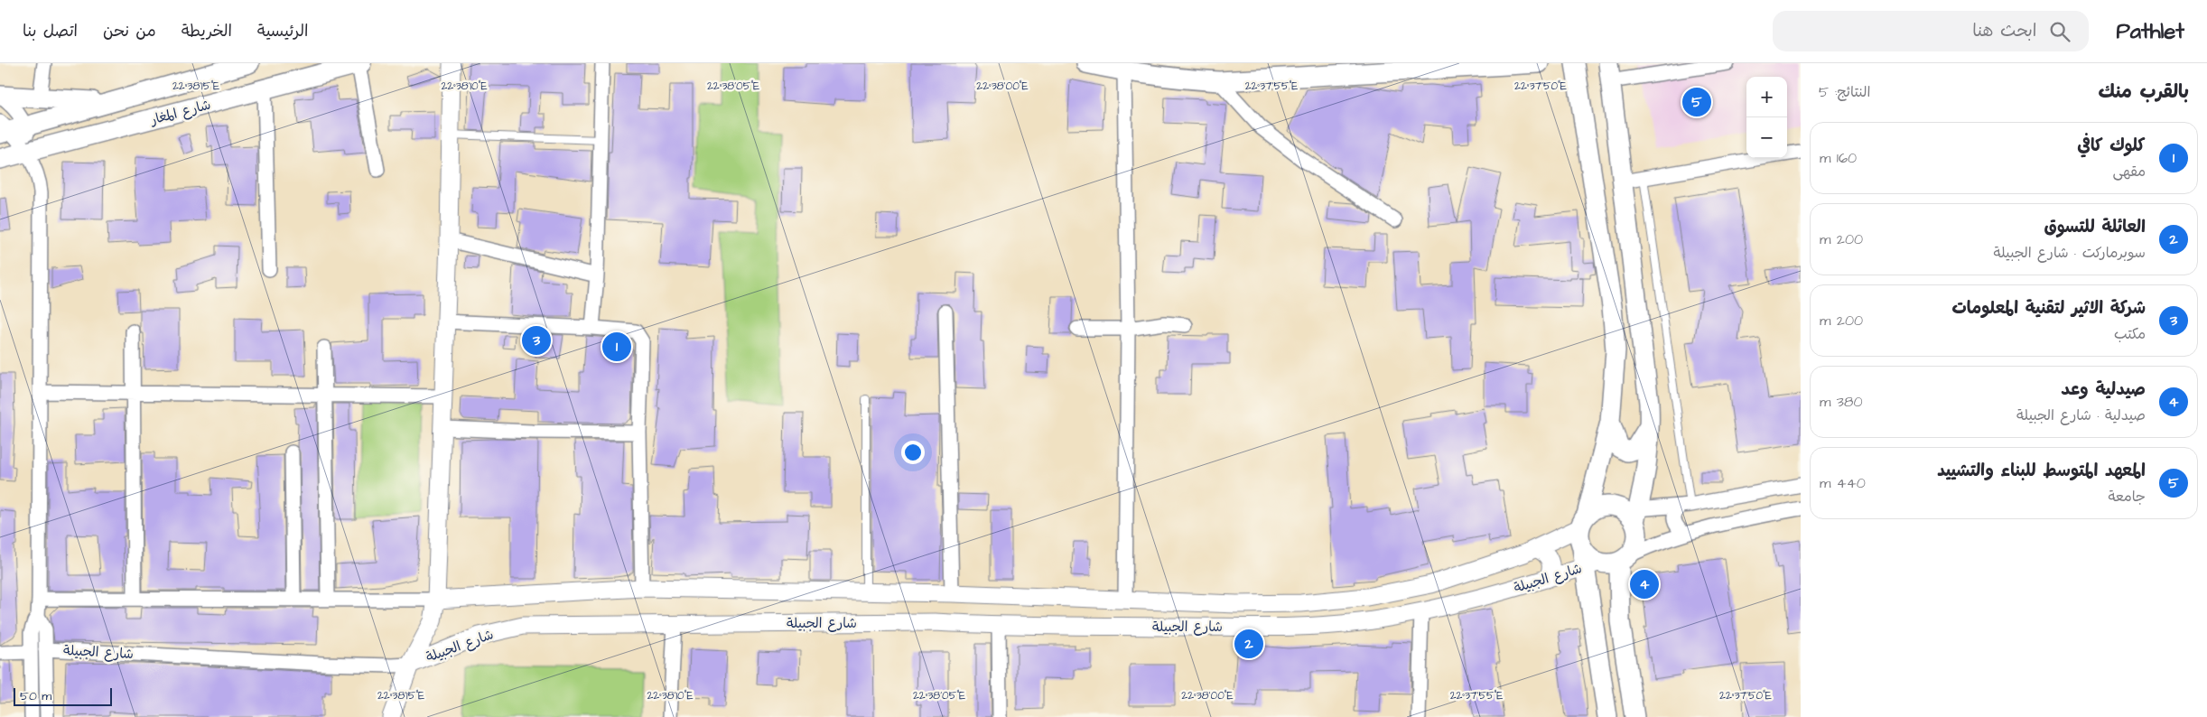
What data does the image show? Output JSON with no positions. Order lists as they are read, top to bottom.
{
  "streets": {
    "main road": ["شارع المغار"],
    "street": ["شارع الجبيلة"]
  },
  "scale_bar": "50 m",
  "page": {
    "header": "Pathlet",
    "search": "ابحث هنا",
    "nav": [
      "الرئيسية",
      "الخريطة",
      "من نحن",
      "اتصل بنا"
    ],
    "heading": ["بالقرب منك", "النتائج: 5"],
    "map_buttons": ["+", "−"],
    "pins": [
      "5",
      "3",
      "1",
      "4",
      "2"
    ],
    "list": [
      {
        "mark": "1",
        "name": "كلوك كافي",
        "note": "مقهى",
        "value": "160 m"
      },
      {
        "mark": "2",
        "name": "العائلة للتسوق",
        "note": "سوبرماركت · شارع الجبيلة",
        "value": "200 m"
      },
      {
        "mark": "3",
        "name": "شركة الاثير لتقنية المعلومات",
        "note": "مكتب",
        "value": "200 m"
      },
      {
        "mark": "4",
        "name": "صيدلية وعد",
        "note": "صيدلية · شارع الجبيلة",
        "value": "380 m"
      },
      {
        "mark": "5",
        "name": "المعهد المتوسط للبناء والتشييد",
        "note": "جامعة",
        "value": "440 m"
      }
    ],
    "scale": "50 m"
  },
  "coordinates": [
    "22°38'15\"E",
    "22°38'10\"E",
    "22°38'05\"E",
    "22°38'00\"E",
    "22°37'55\"E",
    "22°37'50\"E"
  ]
}
